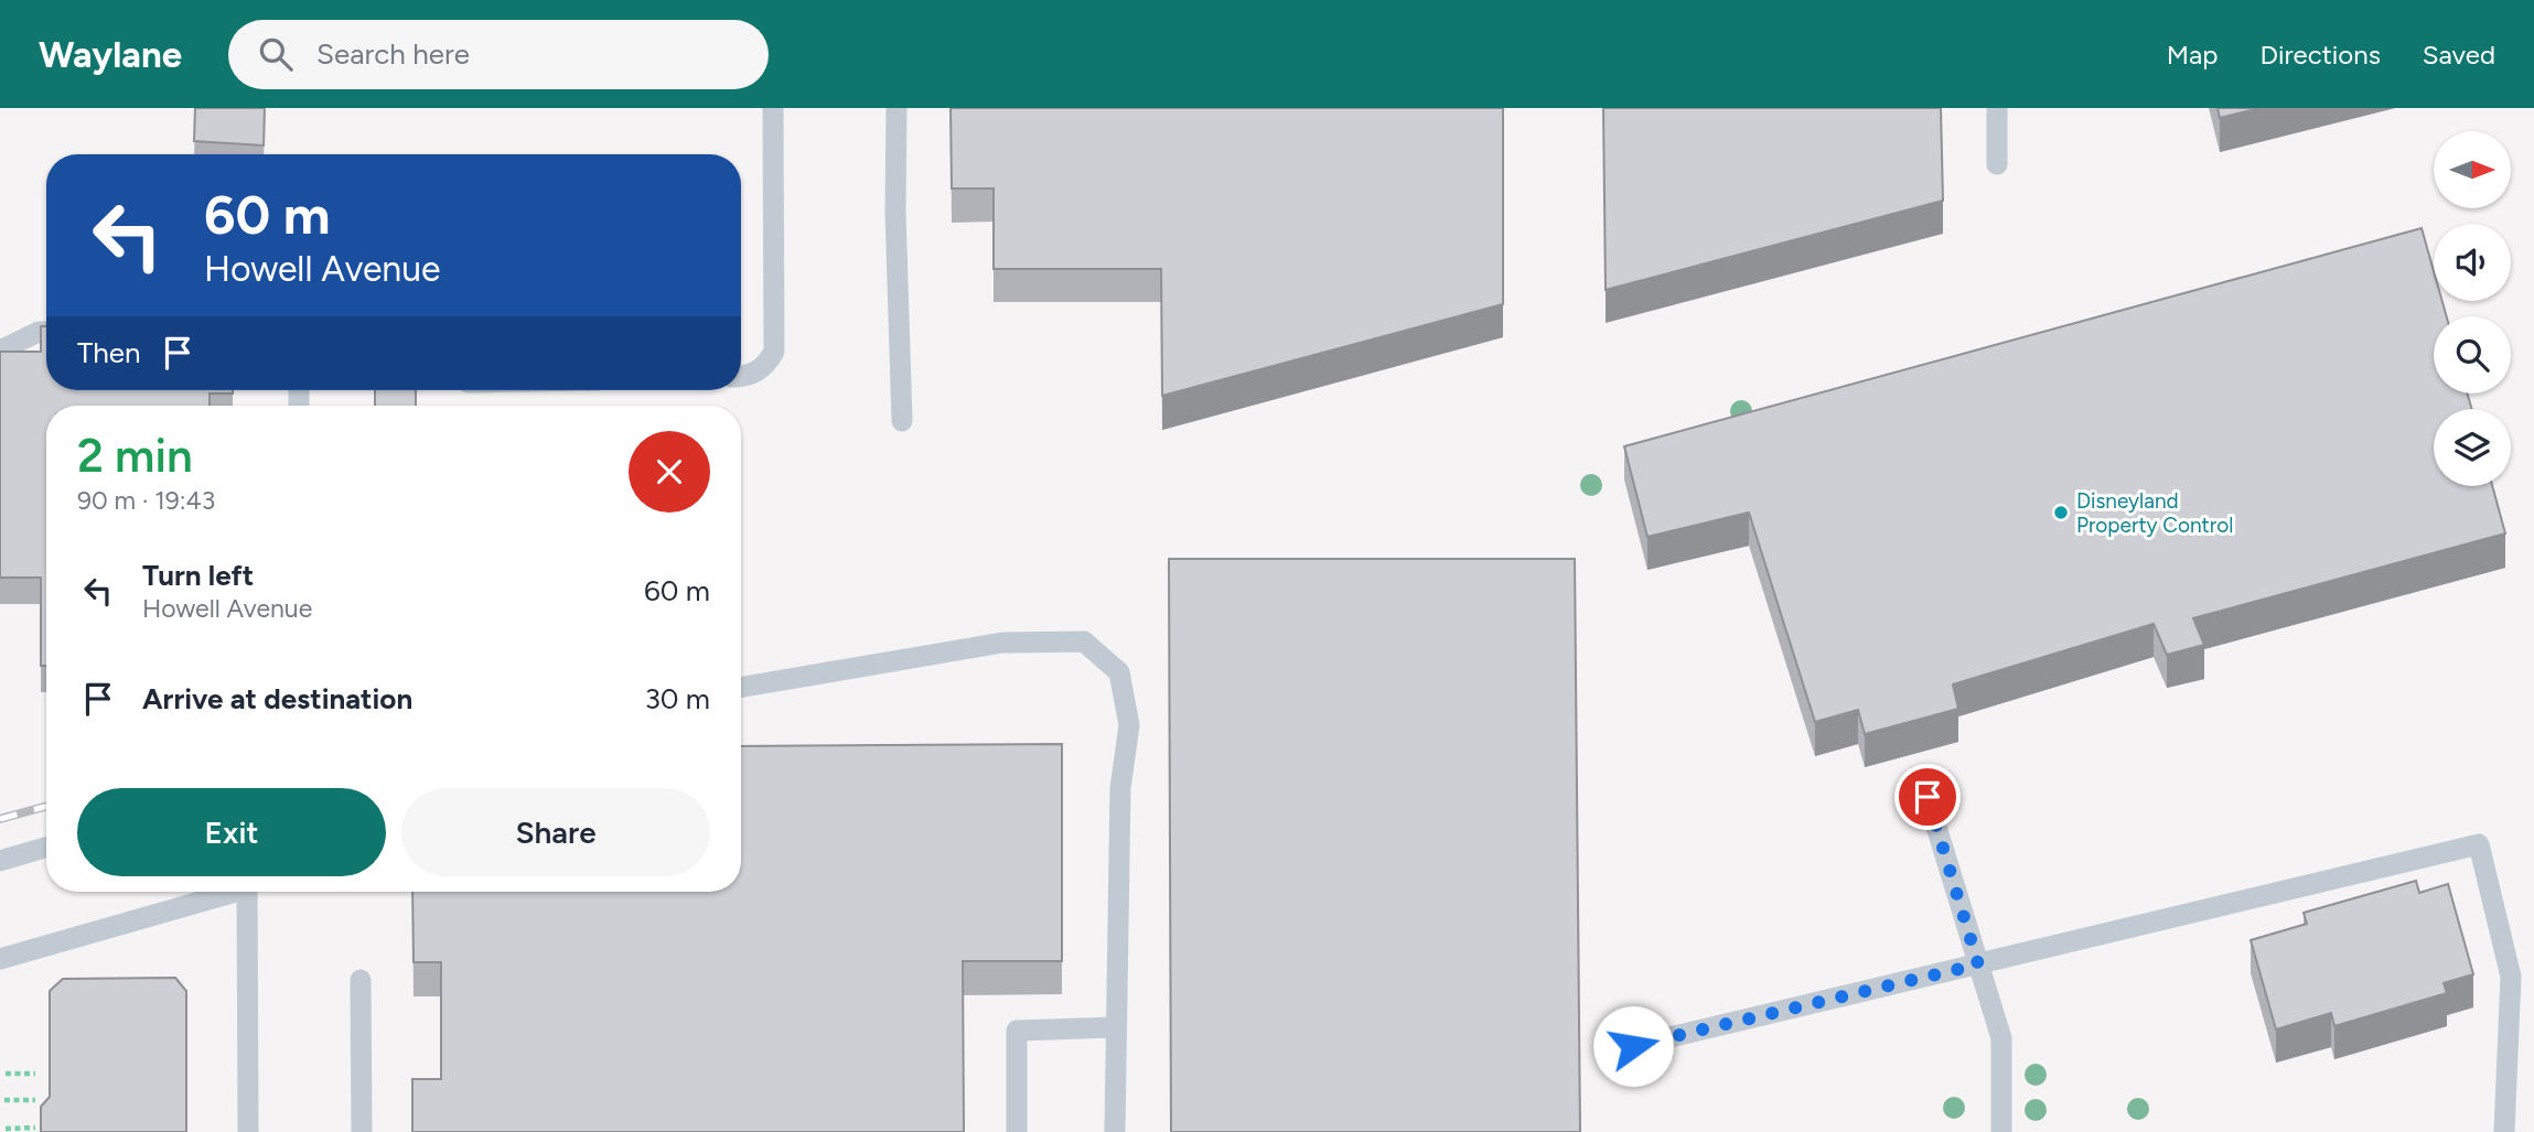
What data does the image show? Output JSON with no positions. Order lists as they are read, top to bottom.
{
  "places": ["Disneyland Property Control"],
  "north": "right",
  "page": {
    "header": "Waylane",
    "search": "Search here",
    "nav": ["Map", "Directions", "Saved"],
    "turn": ["60 m", "Howell Avenue"],
    "then": "Then",
    "heading": ["2 min", "90 m · 19:43"],
    "list": [
      {
        "name": "Turn left",
        "note": "Howell Avenue",
        "value": "60 m"
      },
      {
        "name": "Arrive at destination",
        "value": "30 m"
      }
    ],
    "buttons": ["Exit", "Share"]
  }
}
